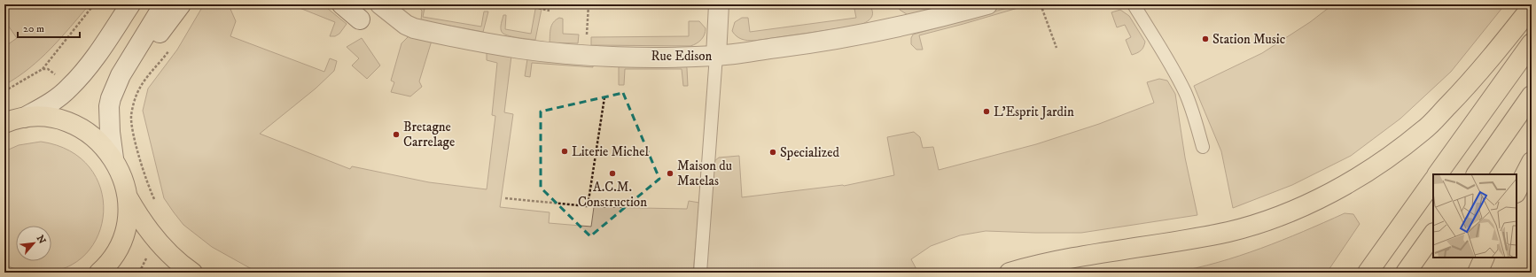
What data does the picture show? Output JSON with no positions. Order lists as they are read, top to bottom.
{
  "streets": {
    "street": ["Rue Edison"]
  },
  "places": [
    "Station Music",
    "L'Esprit Jardin",
    "Bretagne Carrelage",
    "Literie Michel",
    "Specialized",
    "A.C.M. Construction",
    "Maison du Matelas"
  ],
  "scale_bar": "20 m",
  "north": "top right"
}
